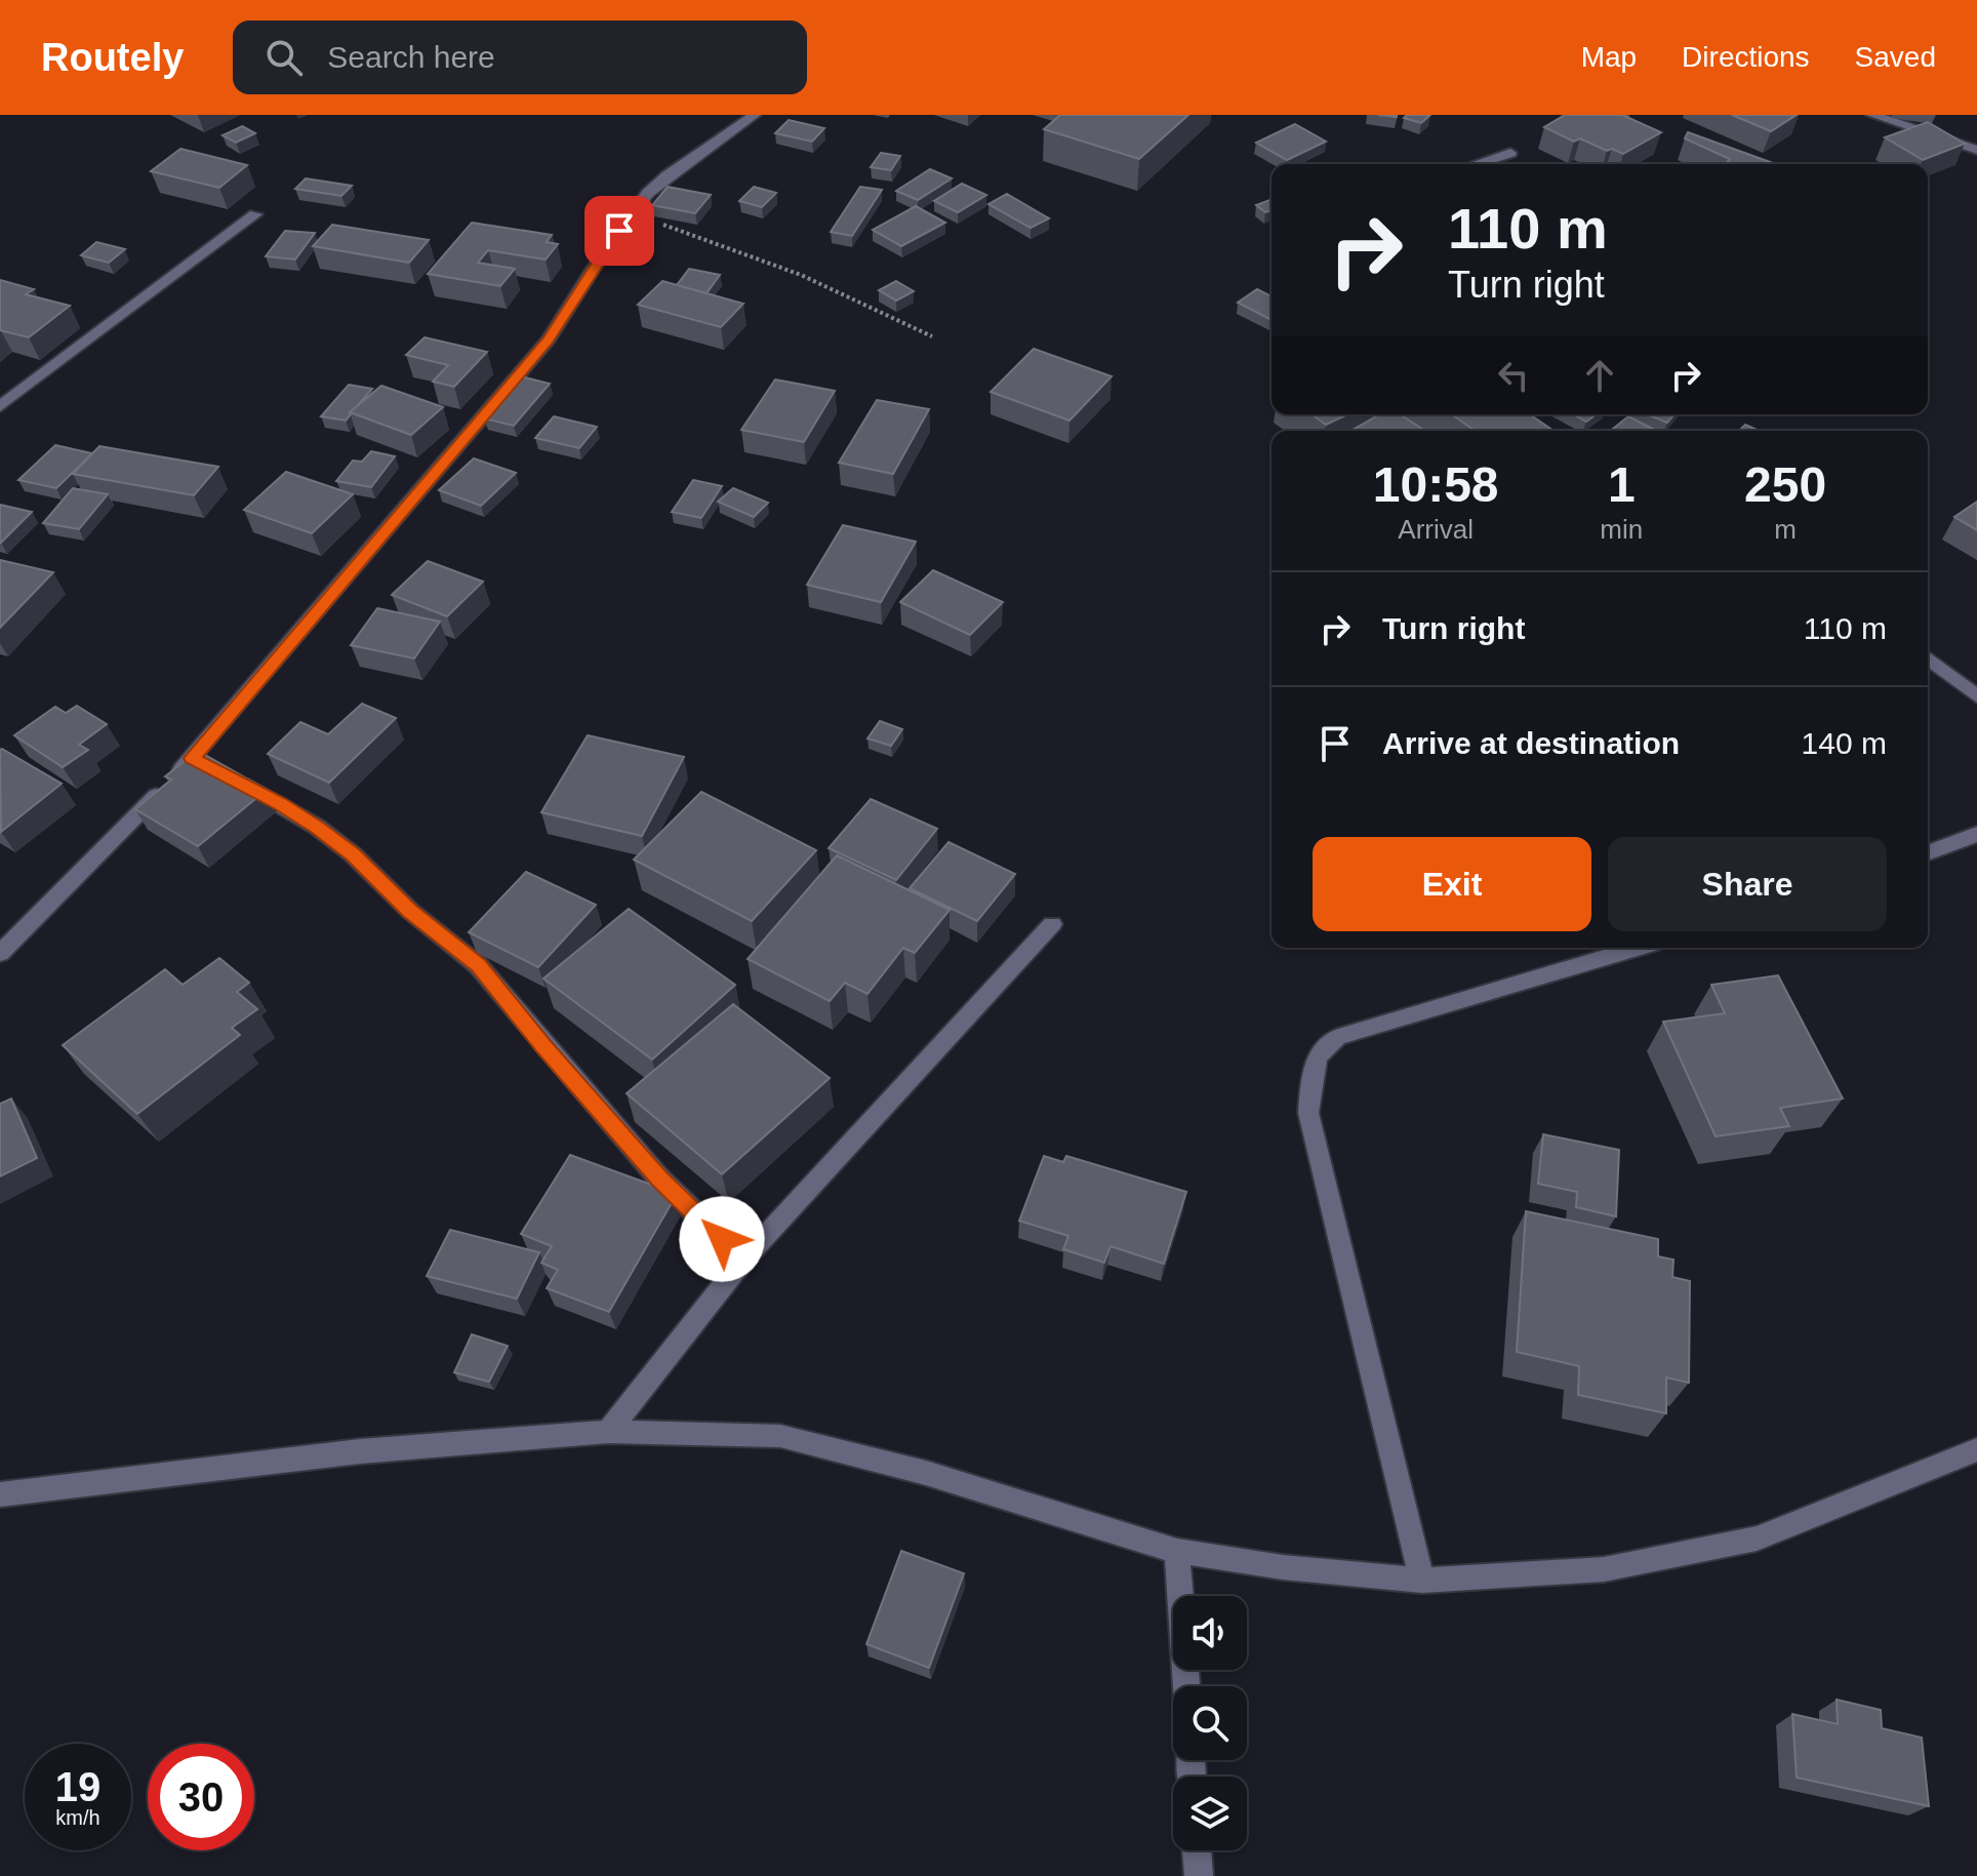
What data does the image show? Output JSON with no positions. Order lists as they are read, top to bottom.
{
  "page": {
    "header": "Routely",
    "search": "Search here",
    "nav": ["Map", "Directions", "Saved"],
    "turn": ["110 m", "Turn right"],
    "eta": [
      "10:58",
      "Arrival",
      "1",
      "min",
      "250",
      "m"
    ],
    "list": [
      {
        "name": "Turn right",
        "value": "110 m"
      },
      {
        "name": "Arrive at destination",
        "value": "140 m"
      }
    ],
    "buttons": ["Exit", "Share"],
    "speed": "19 km/h",
    "limit": "30"
  }
}
